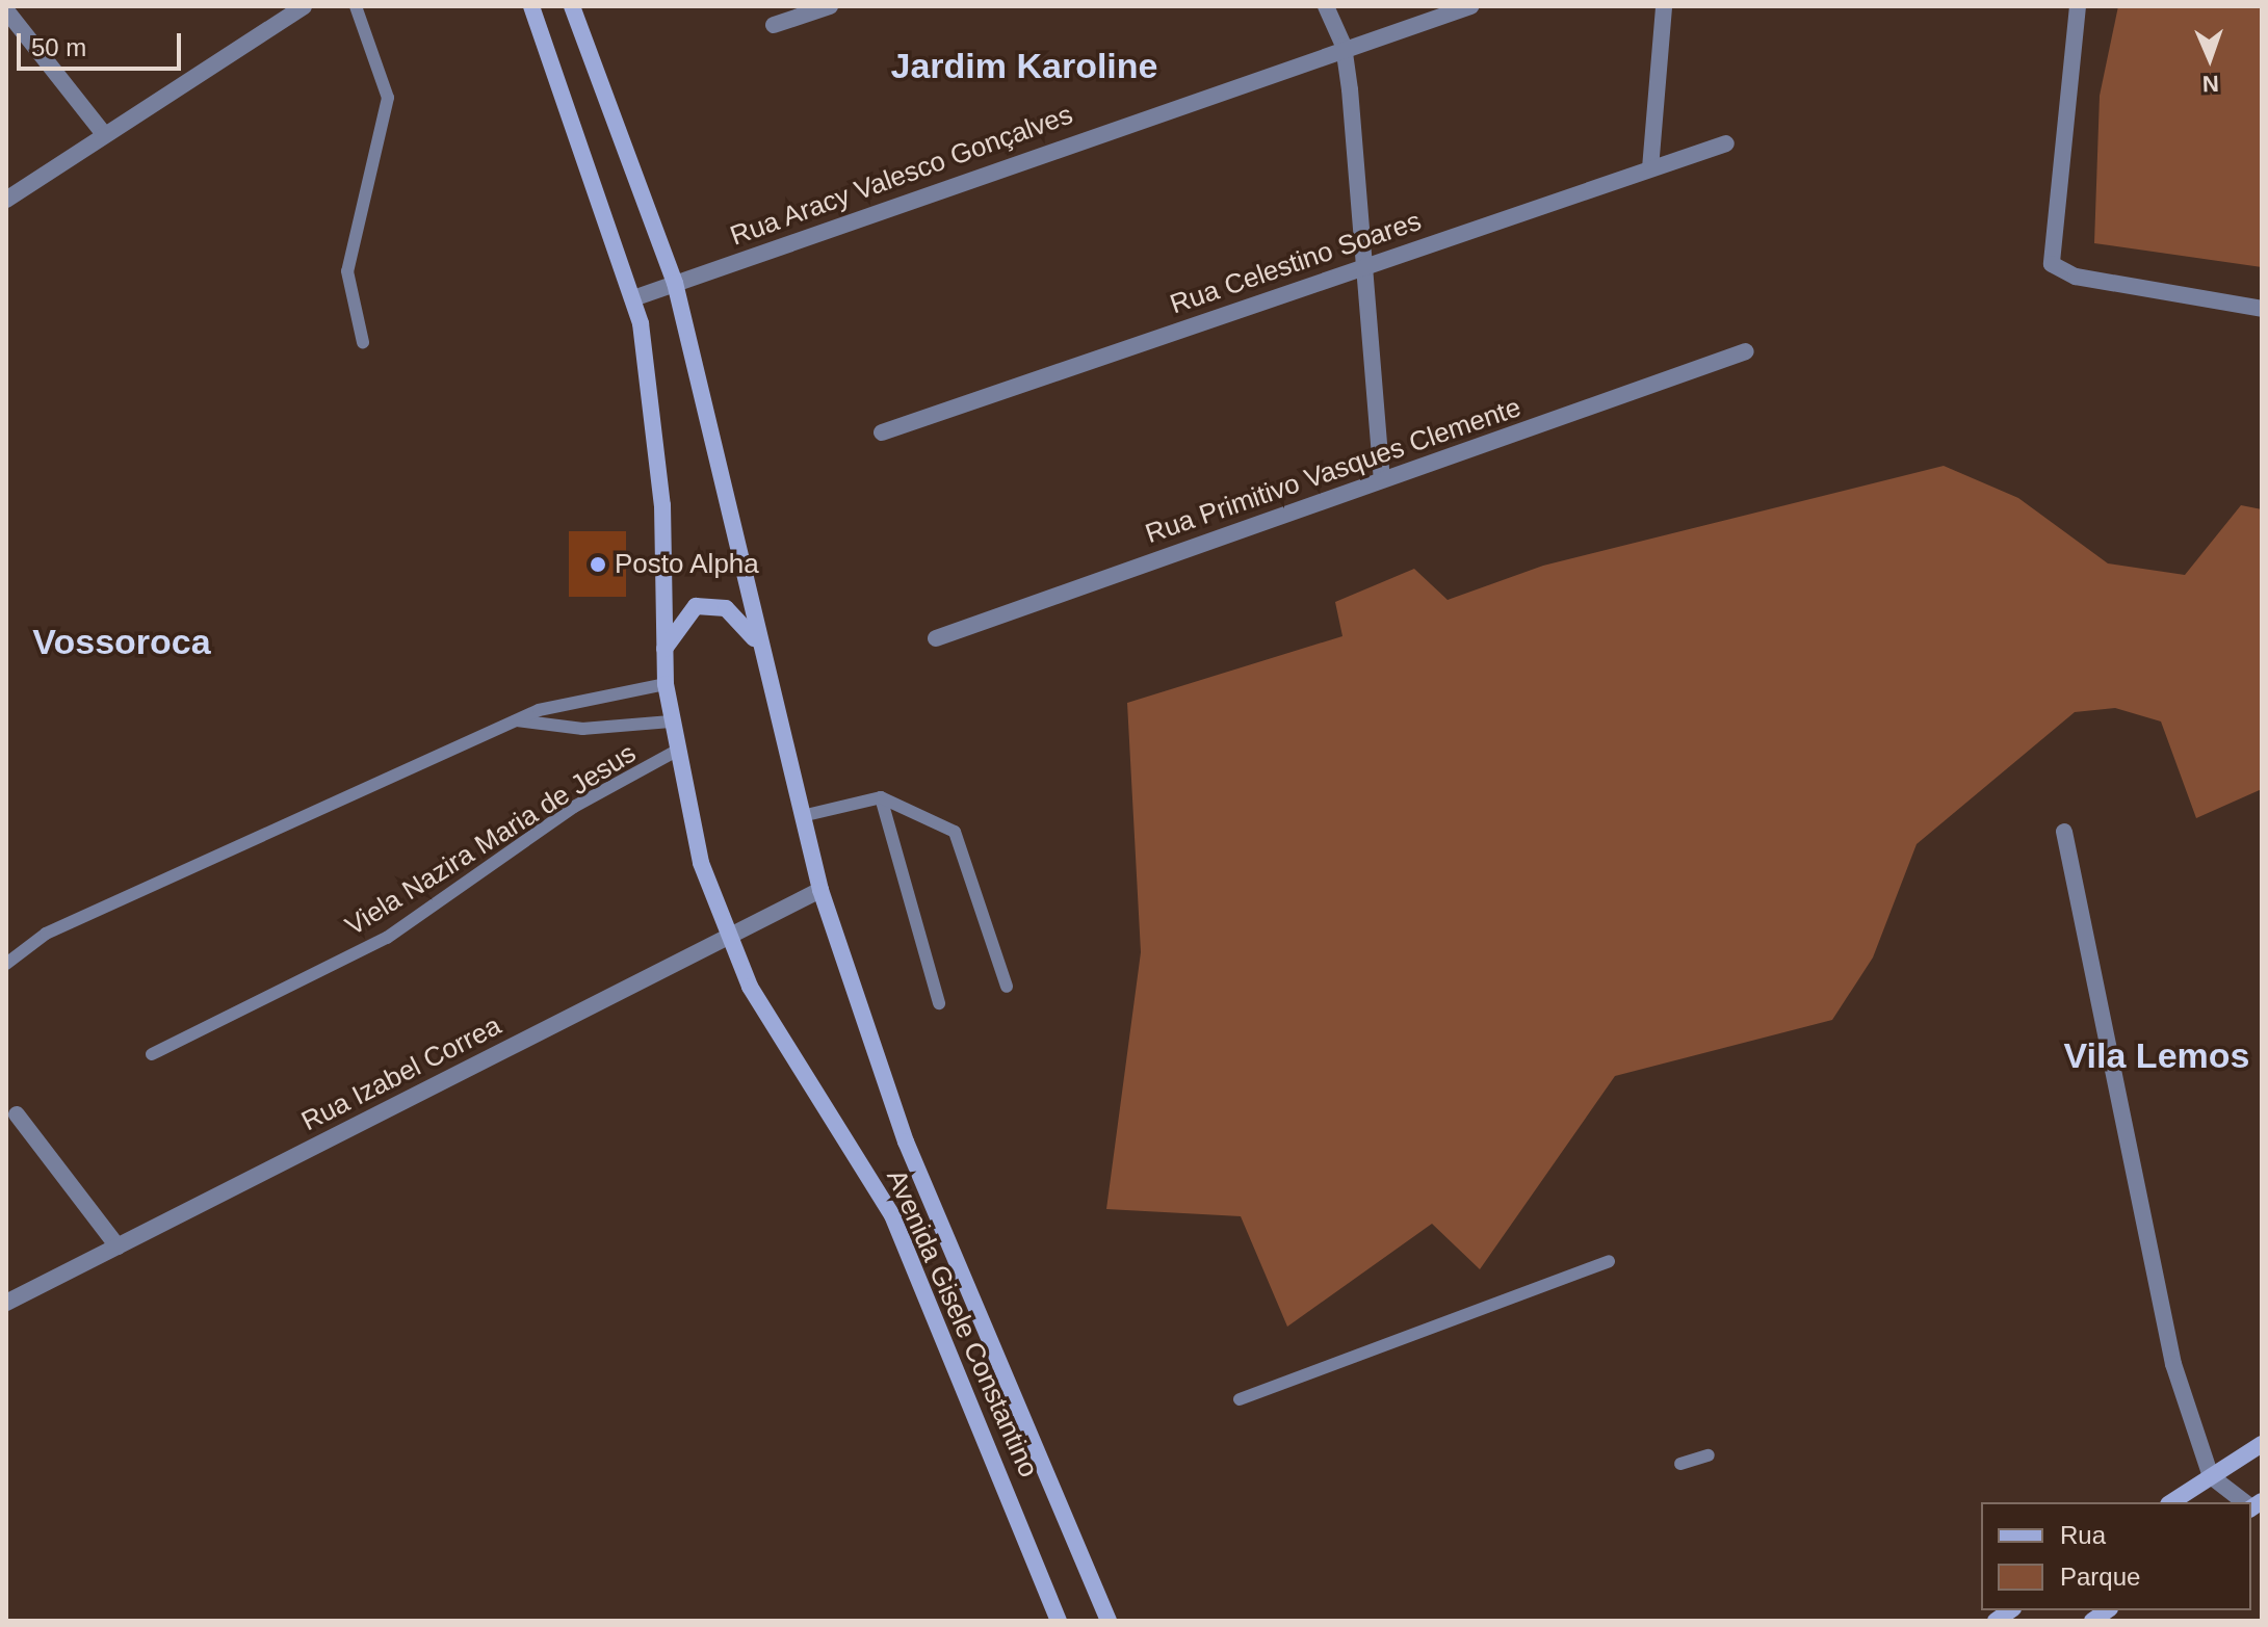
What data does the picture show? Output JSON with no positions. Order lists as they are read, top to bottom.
{
  "streets": {
    "main road": ["Avenida Gisele Constantino"],
    "street": [
      "Rua Aracy Valesco Gonçalves",
      "Rua Celestino Soares",
      "Rua Primitivo Vasques Clemente",
      "Rua Izabel Correa"
    ],
    "lane": ["Viela Nazira Maria de Jesus"]
  },
  "crossings": [
    ["Rua Aracy Valesco Gonçalves", "Avenida Gisele Constantino"],
    ["Viela Nazira Maria de Jesus", "Avenida Gisele Constantino"],
    ["Rua Izabel Correa", "Avenida Gisele Constantino"]
  ],
  "districts": ["Jardim Karoline", "Vossoroca", "Vila Lemos"],
  "places": ["Posto Alpha"],
  "legend": ["Rua", "Parque"],
  "scale_bar": "50 m",
  "north": "bottom"
}
